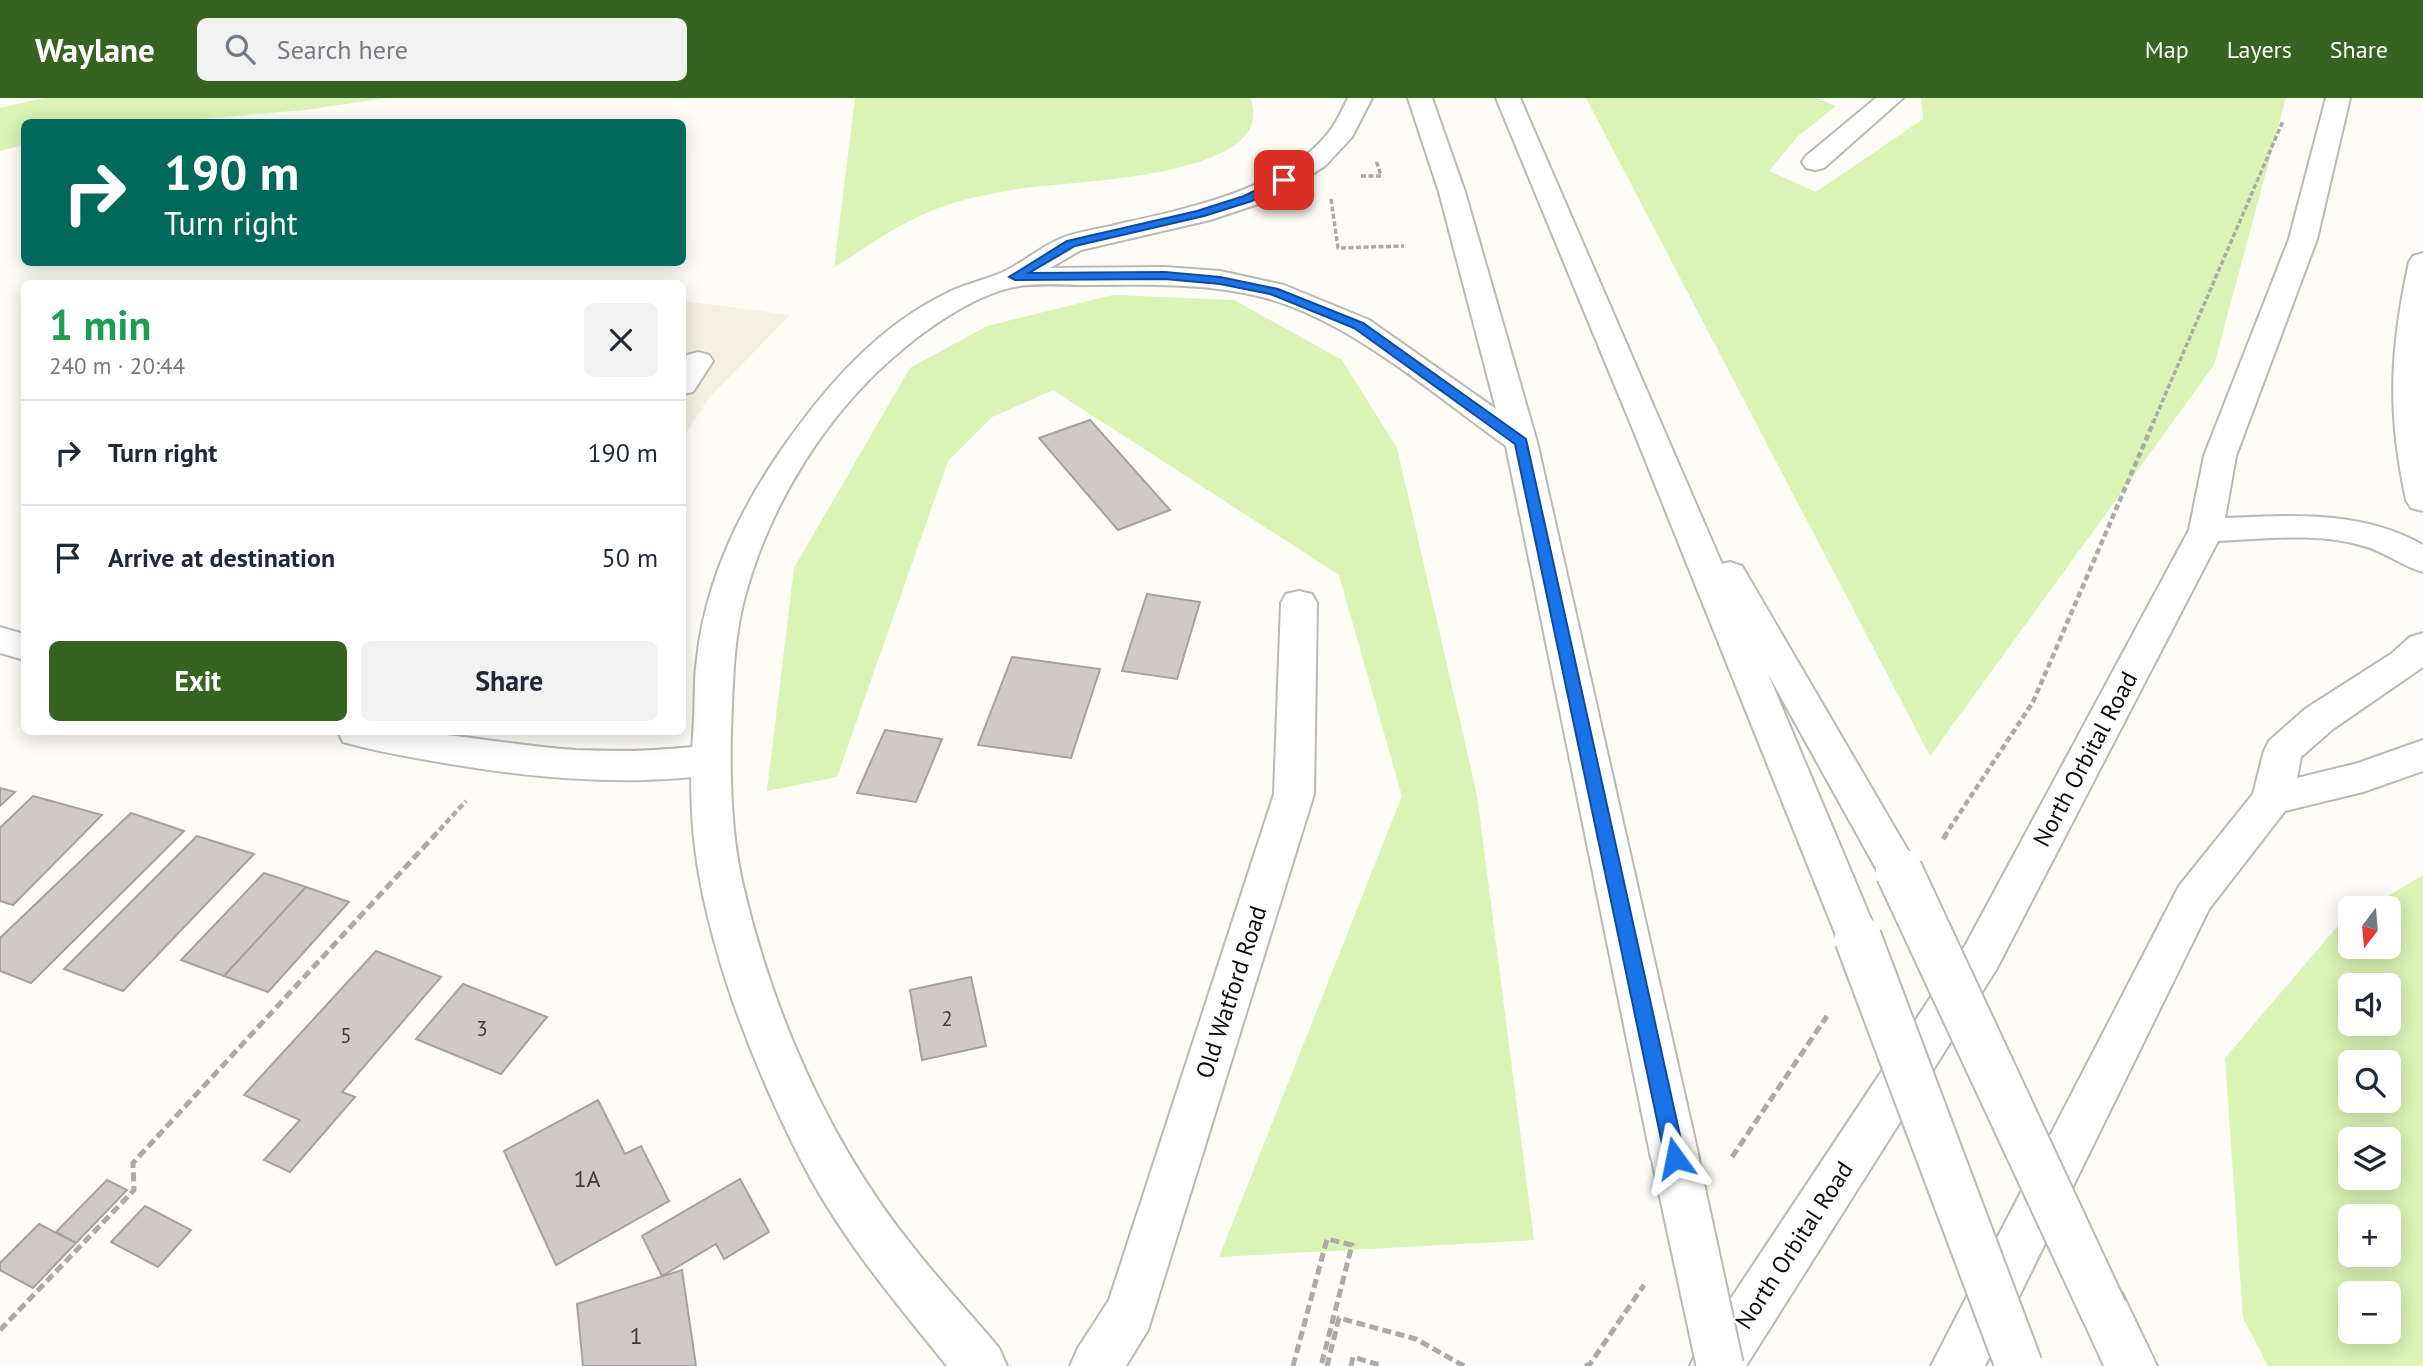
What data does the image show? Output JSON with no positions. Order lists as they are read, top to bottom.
{
  "streets": {
    "main road": ["North Orbital Road", "Old Watford Road"]
  },
  "house_numbers": [
    "2",
    "3",
    "5",
    "1A",
    "1"
  ],
  "north": "bottom",
  "page": {
    "header": "Waylane",
    "search": "Search here",
    "nav": ["Map", "Layers", "Share"],
    "turn": ["190 m", "Turn right"],
    "heading": ["1 min", "240 m · 20:44"],
    "list": [
      {
        "name": "Turn right",
        "value": "190 m"
      },
      {
        "name": "Arrive at destination",
        "value": "50 m"
      }
    ],
    "buttons": ["Exit", "Share"],
    "map_buttons": ["+", "−"]
  }
}
